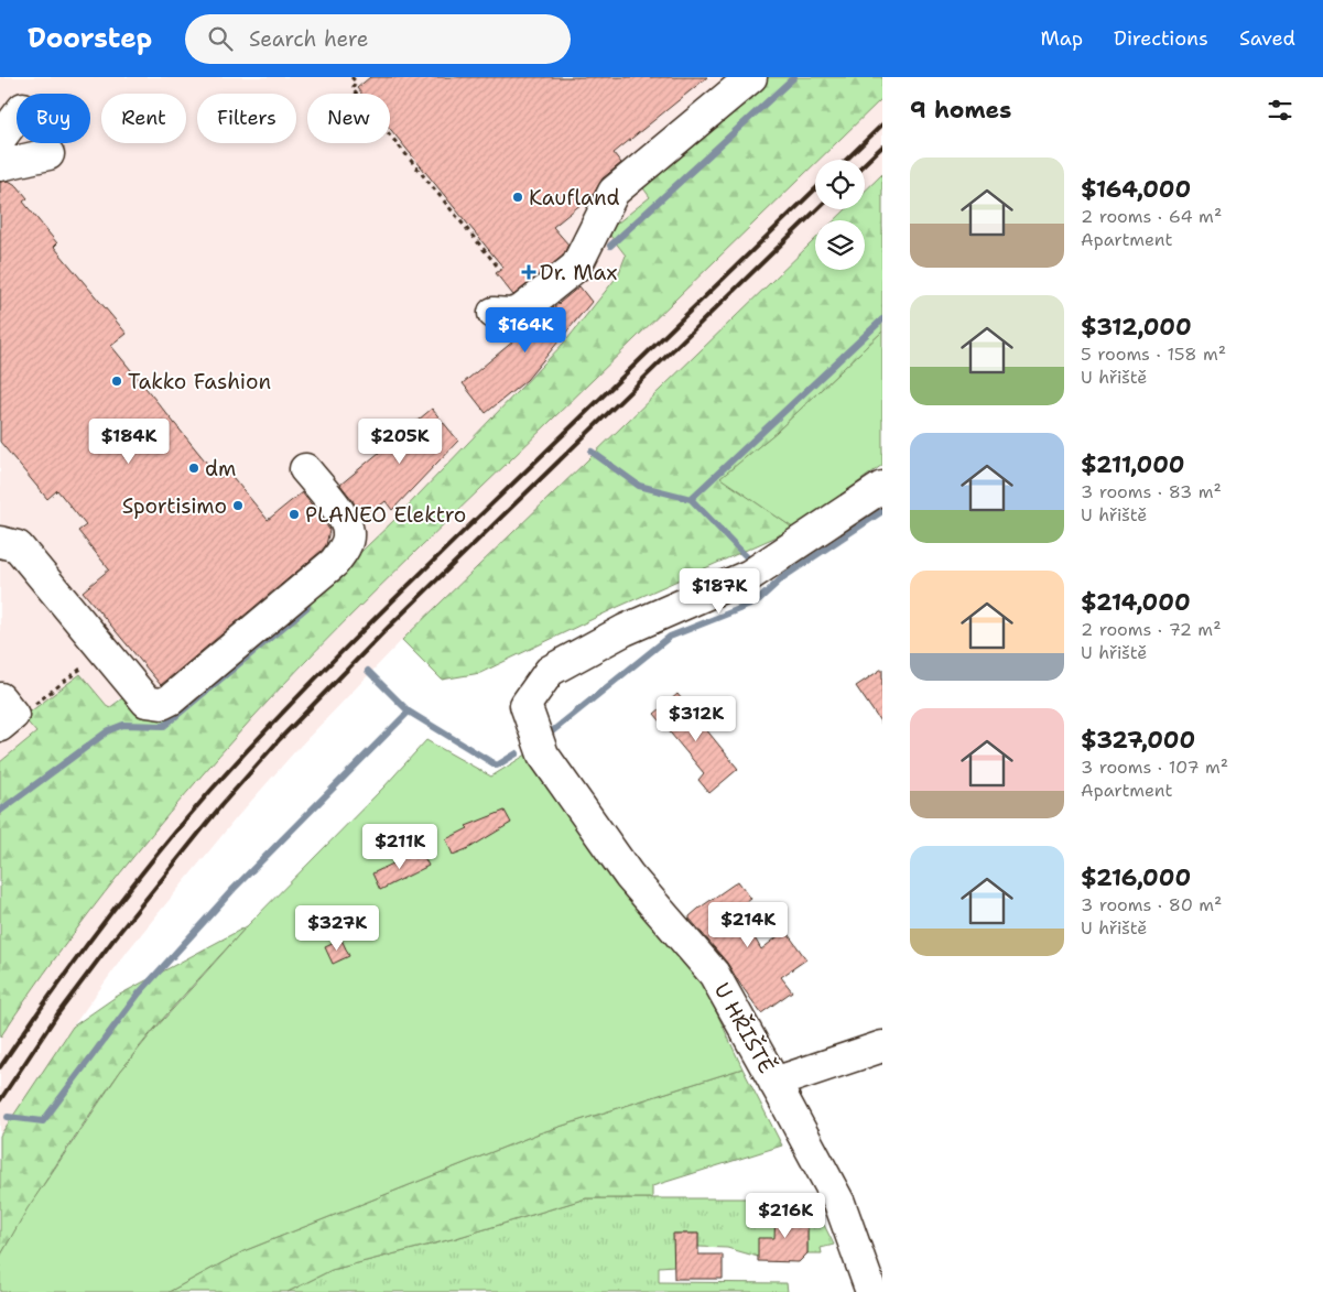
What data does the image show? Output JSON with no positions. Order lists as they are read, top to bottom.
{
  "streets": {
    "street": ["U HŘIŠTĚ"]
  },
  "places": {
    "other": [
      "Kaufland",
      "Takko Fashion",
      "dm",
      "Sportisimo",
      "PLANEO Elektro"
    ],
    "health": ["Dr. Max"]
  },
  "page": {
    "header": "Doorstep",
    "search": "Search here",
    "nav": ["Map", "Directions", "Saved"],
    "heading": "9 homes",
    "chip": [
      "Buy",
      "Rent",
      "Filters",
      "New"
    ],
    "list": [
      {
        "name": "$164,000",
        "note": "2 rooms · 64 m² · Apartment"
      },
      {
        "name": "$312,000",
        "note": "5 rooms · 158 m² · U hřiště"
      },
      {
        "name": "$211,000",
        "note": "3 rooms · 83 m² · U hřiště"
      },
      {
        "name": "$214,000",
        "note": "2 rooms · 72 m² · U hřiště"
      },
      {
        "name": "$327,000",
        "note": "3 rooms · 107 m² · Apartment"
      },
      {
        "name": "$216,000",
        "note": "3 rooms · 80 m² · U hřiště"
      }
    ],
    "price": [
      "$164K",
      "$184K",
      "$205K",
      "$187K",
      "$312K",
      "$211K",
      "$214K",
      "$327K",
      "$216K"
    ]
  }
}
